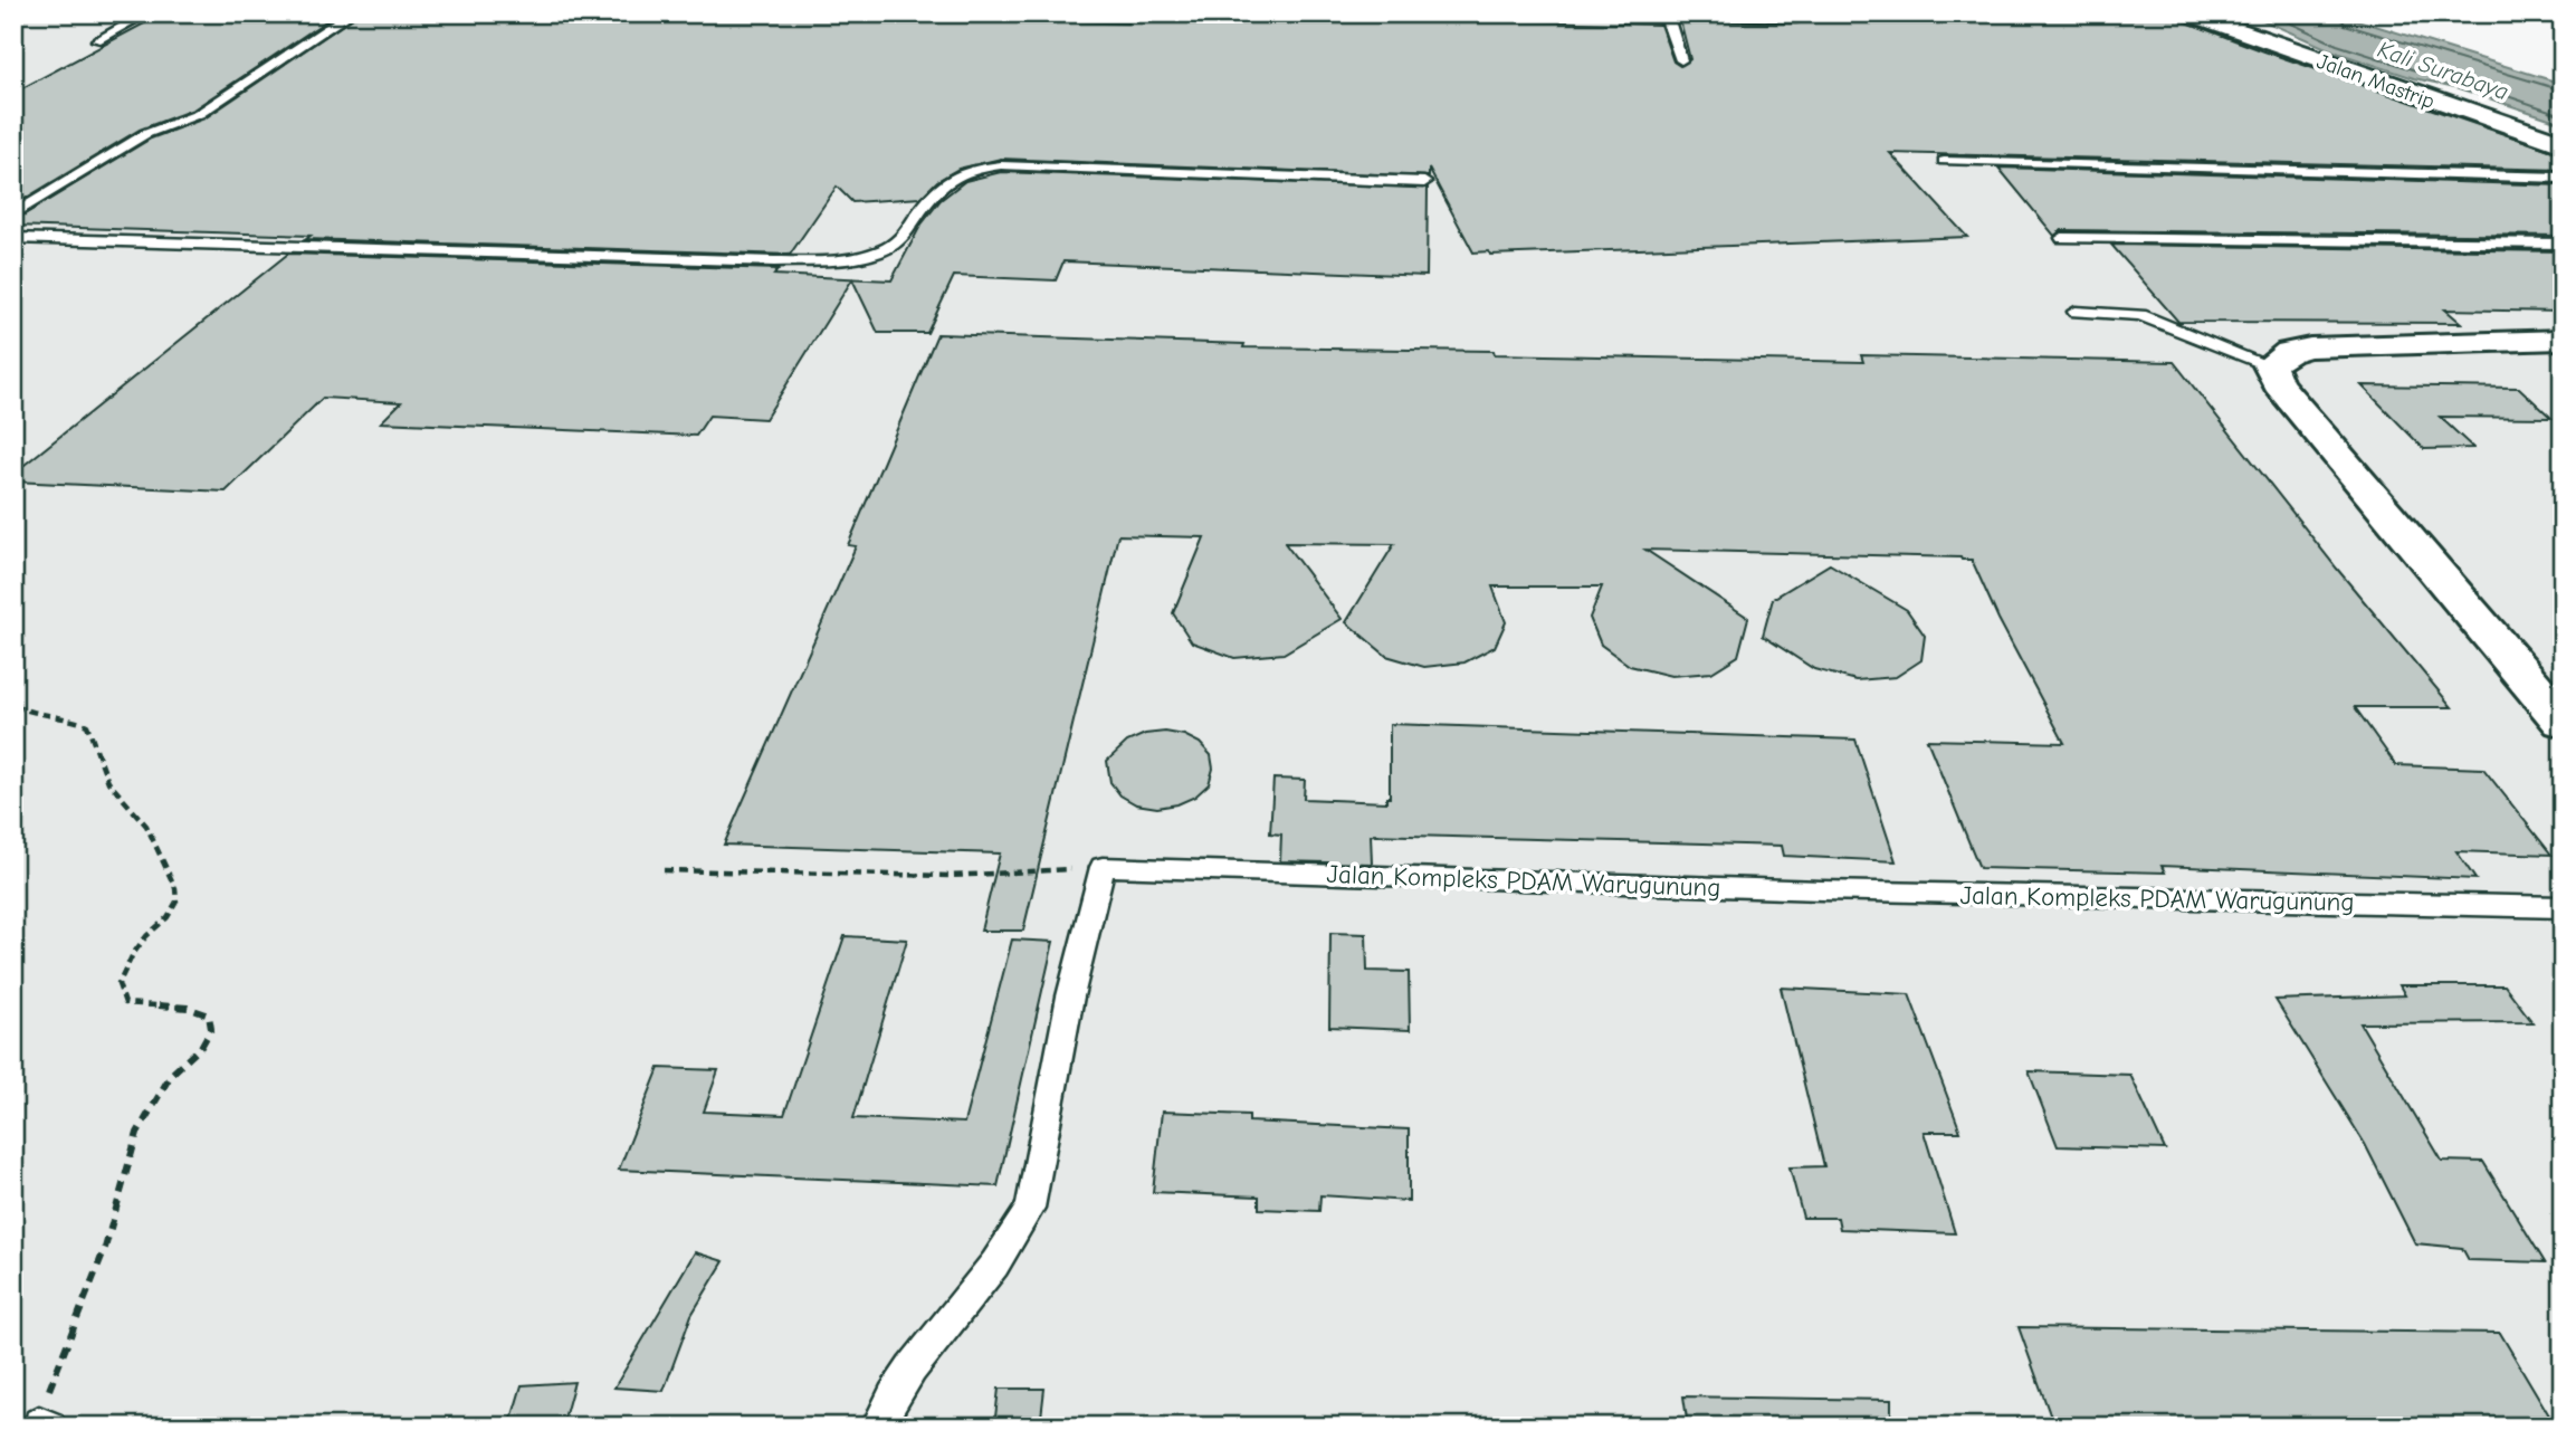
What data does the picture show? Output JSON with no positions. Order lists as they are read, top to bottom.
{
  "streets": {
    "street": ["Jalan Mastrip"],
    "lane": ["Jalan Kompleks PDAM Warugunung"]
  },
  "water": ["Kali Surabaya"]
}
